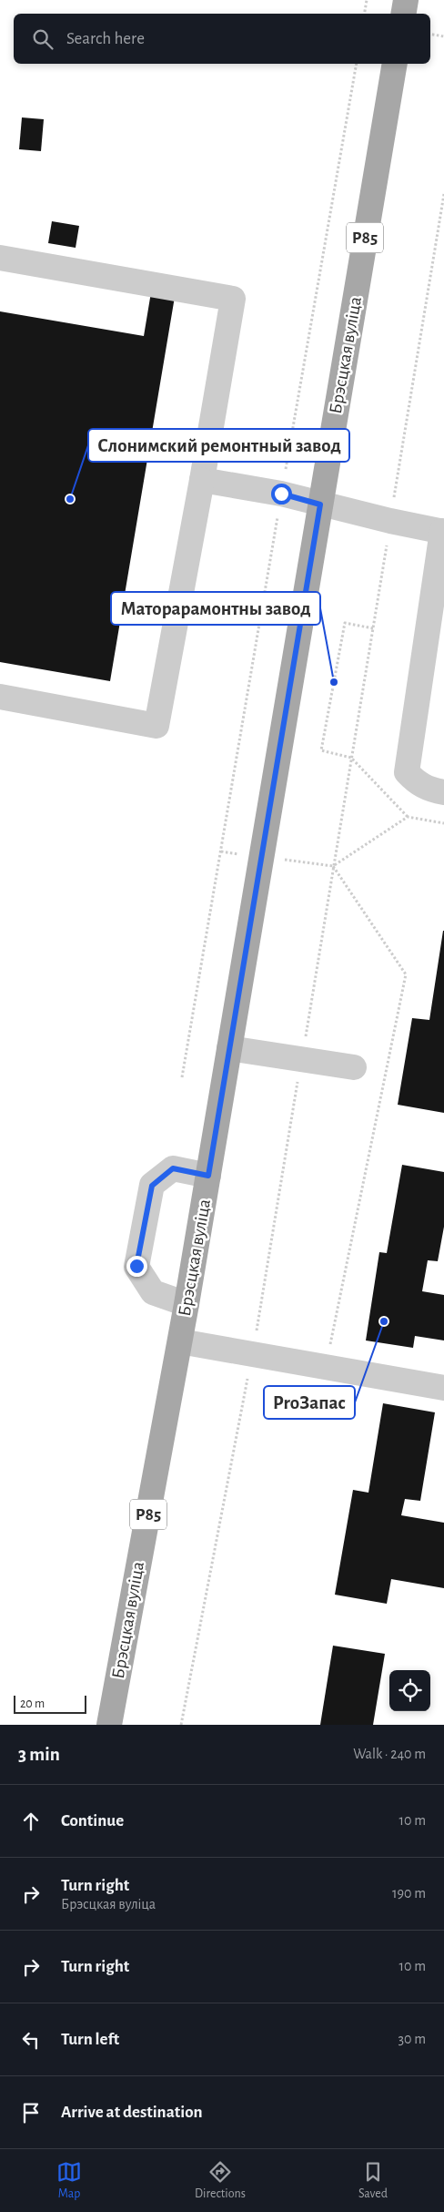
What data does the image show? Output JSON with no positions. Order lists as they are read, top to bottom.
{
  "streets": {
    "main road": ["Р85", "Брэсцкая вуліца"]
  },
  "places": ["Слонимский ремонтный завод", "Маторарамонтны завод", "ProЗапас"],
  "scale_bar": "20 m",
  "page": {
    "search": "Search here",
    "scale": "20 m",
    "heading": ["3 min", "Walk · 240 m"],
    "list": [
      ["Continue", "10 m"],
      ["Turn right", "Брэсцкая вуліца", "190 m"],
      ["Turn right", "10 m"],
      ["Turn left", "30 m"],
      "Arrive at destination"
    ],
    "nav": ["Map", "Directions", "Saved"]
  }
}
